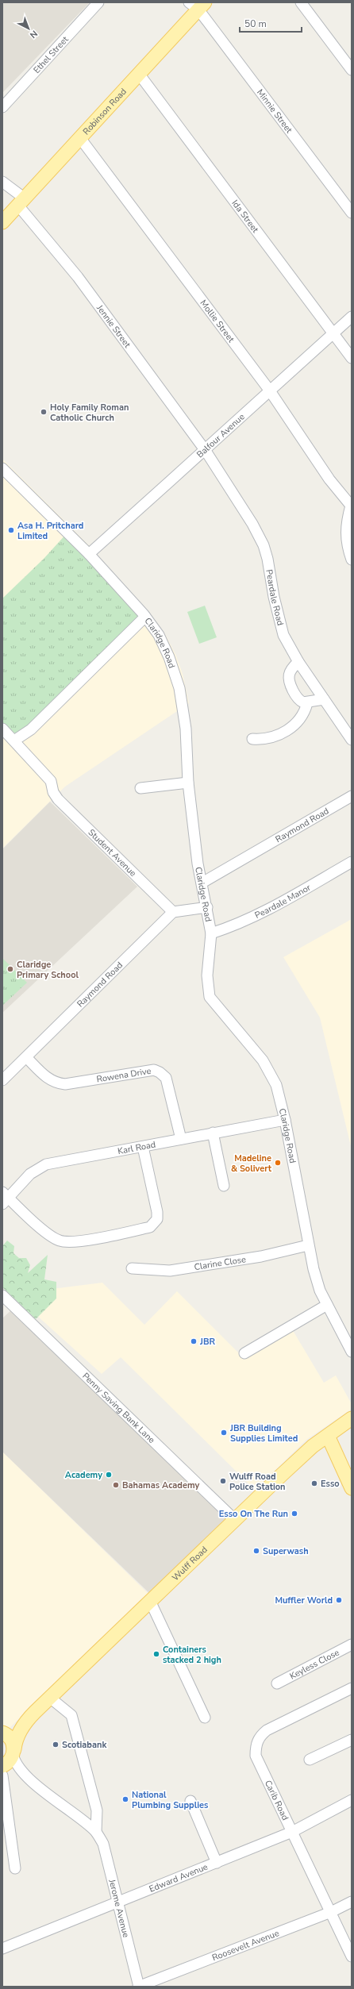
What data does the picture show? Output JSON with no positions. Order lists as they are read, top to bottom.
{
  "streets": {
    "main road": ["Robinson Road", "Wulff Road"],
    "street": [
      "Ethel Street",
      "Minnie Street",
      "Ida Street",
      "Mollie Street",
      "Jennie Street",
      "Balfour Avenue",
      "Peardale Road",
      "Claridge Road",
      "Raymond Road",
      "Student Avenue",
      "Peardale Manor",
      "Rowena Drive",
      "Karl Road",
      "Clarine Close",
      "Penny Saving Bank Lane",
      "Keyless Close",
      "Carib Road",
      "Edward Avenue",
      "Jerome Avenue",
      "Roosevelt Avenue"
    ]
  },
  "crossings": [
    ["Minnie Street", "Robinson Road"],
    ["Robinson Road", "Ida Street"],
    ["Robinson Road", "Mollie Street"],
    ["Robinson Road", "Jennie Street"],
    ["Ida Street", "Balfour Avenue"],
    ["Mollie Street", "Balfour Avenue"],
    ["Jennie Street", "Balfour Avenue"],
    ["Jennie Street", "Peardale Road"],
    ["Balfour Avenue", "Peardale Road"],
    ["Balfour Avenue", "Claridge Road"],
    ["Claridge Road", "Raymond Road"],
    ["Claridge Road", "Peardale Manor"],
    ["Claridge Road", "Karl Road"],
    ["Claridge Road", "Clarine Close"],
    ["Raymond Road", "Student Avenue"],
    ["Raymond Road", "Rowena Drive"],
    ["Rowena Drive", "Karl Road"],
    ["Penny Saving Bank Lane", "Wulff Road"],
    ["Wulff Road", "Jerome Avenue"],
    ["Carib Road", "Edward Avenue"],
    ["Carib Road", "Roosevelt Avenue"],
    ["Edward Avenue", "Jerome Avenue"],
    ["Jerome Avenue", "Roosevelt Avenue"]
  ],
  "places": [
    "Holy Family Roman Catholic Church",
    "Asa H. Pritchard Limited",
    "Claridge Primary School",
    "Madeline & Solivert",
    "JBR",
    "JBR Building Supplies Limited",
    "Academy",
    "Wulff Road Police Station",
    "Esso",
    "Bahamas Academy",
    "Esso On The Run",
    "Superwash",
    "Muffler World",
    "Containers stacked 2 high",
    "Scotiabank",
    "National Plumbing Supplies"
  ],
  "scale_bar": "50 m",
  "north": "bottom right"
}
